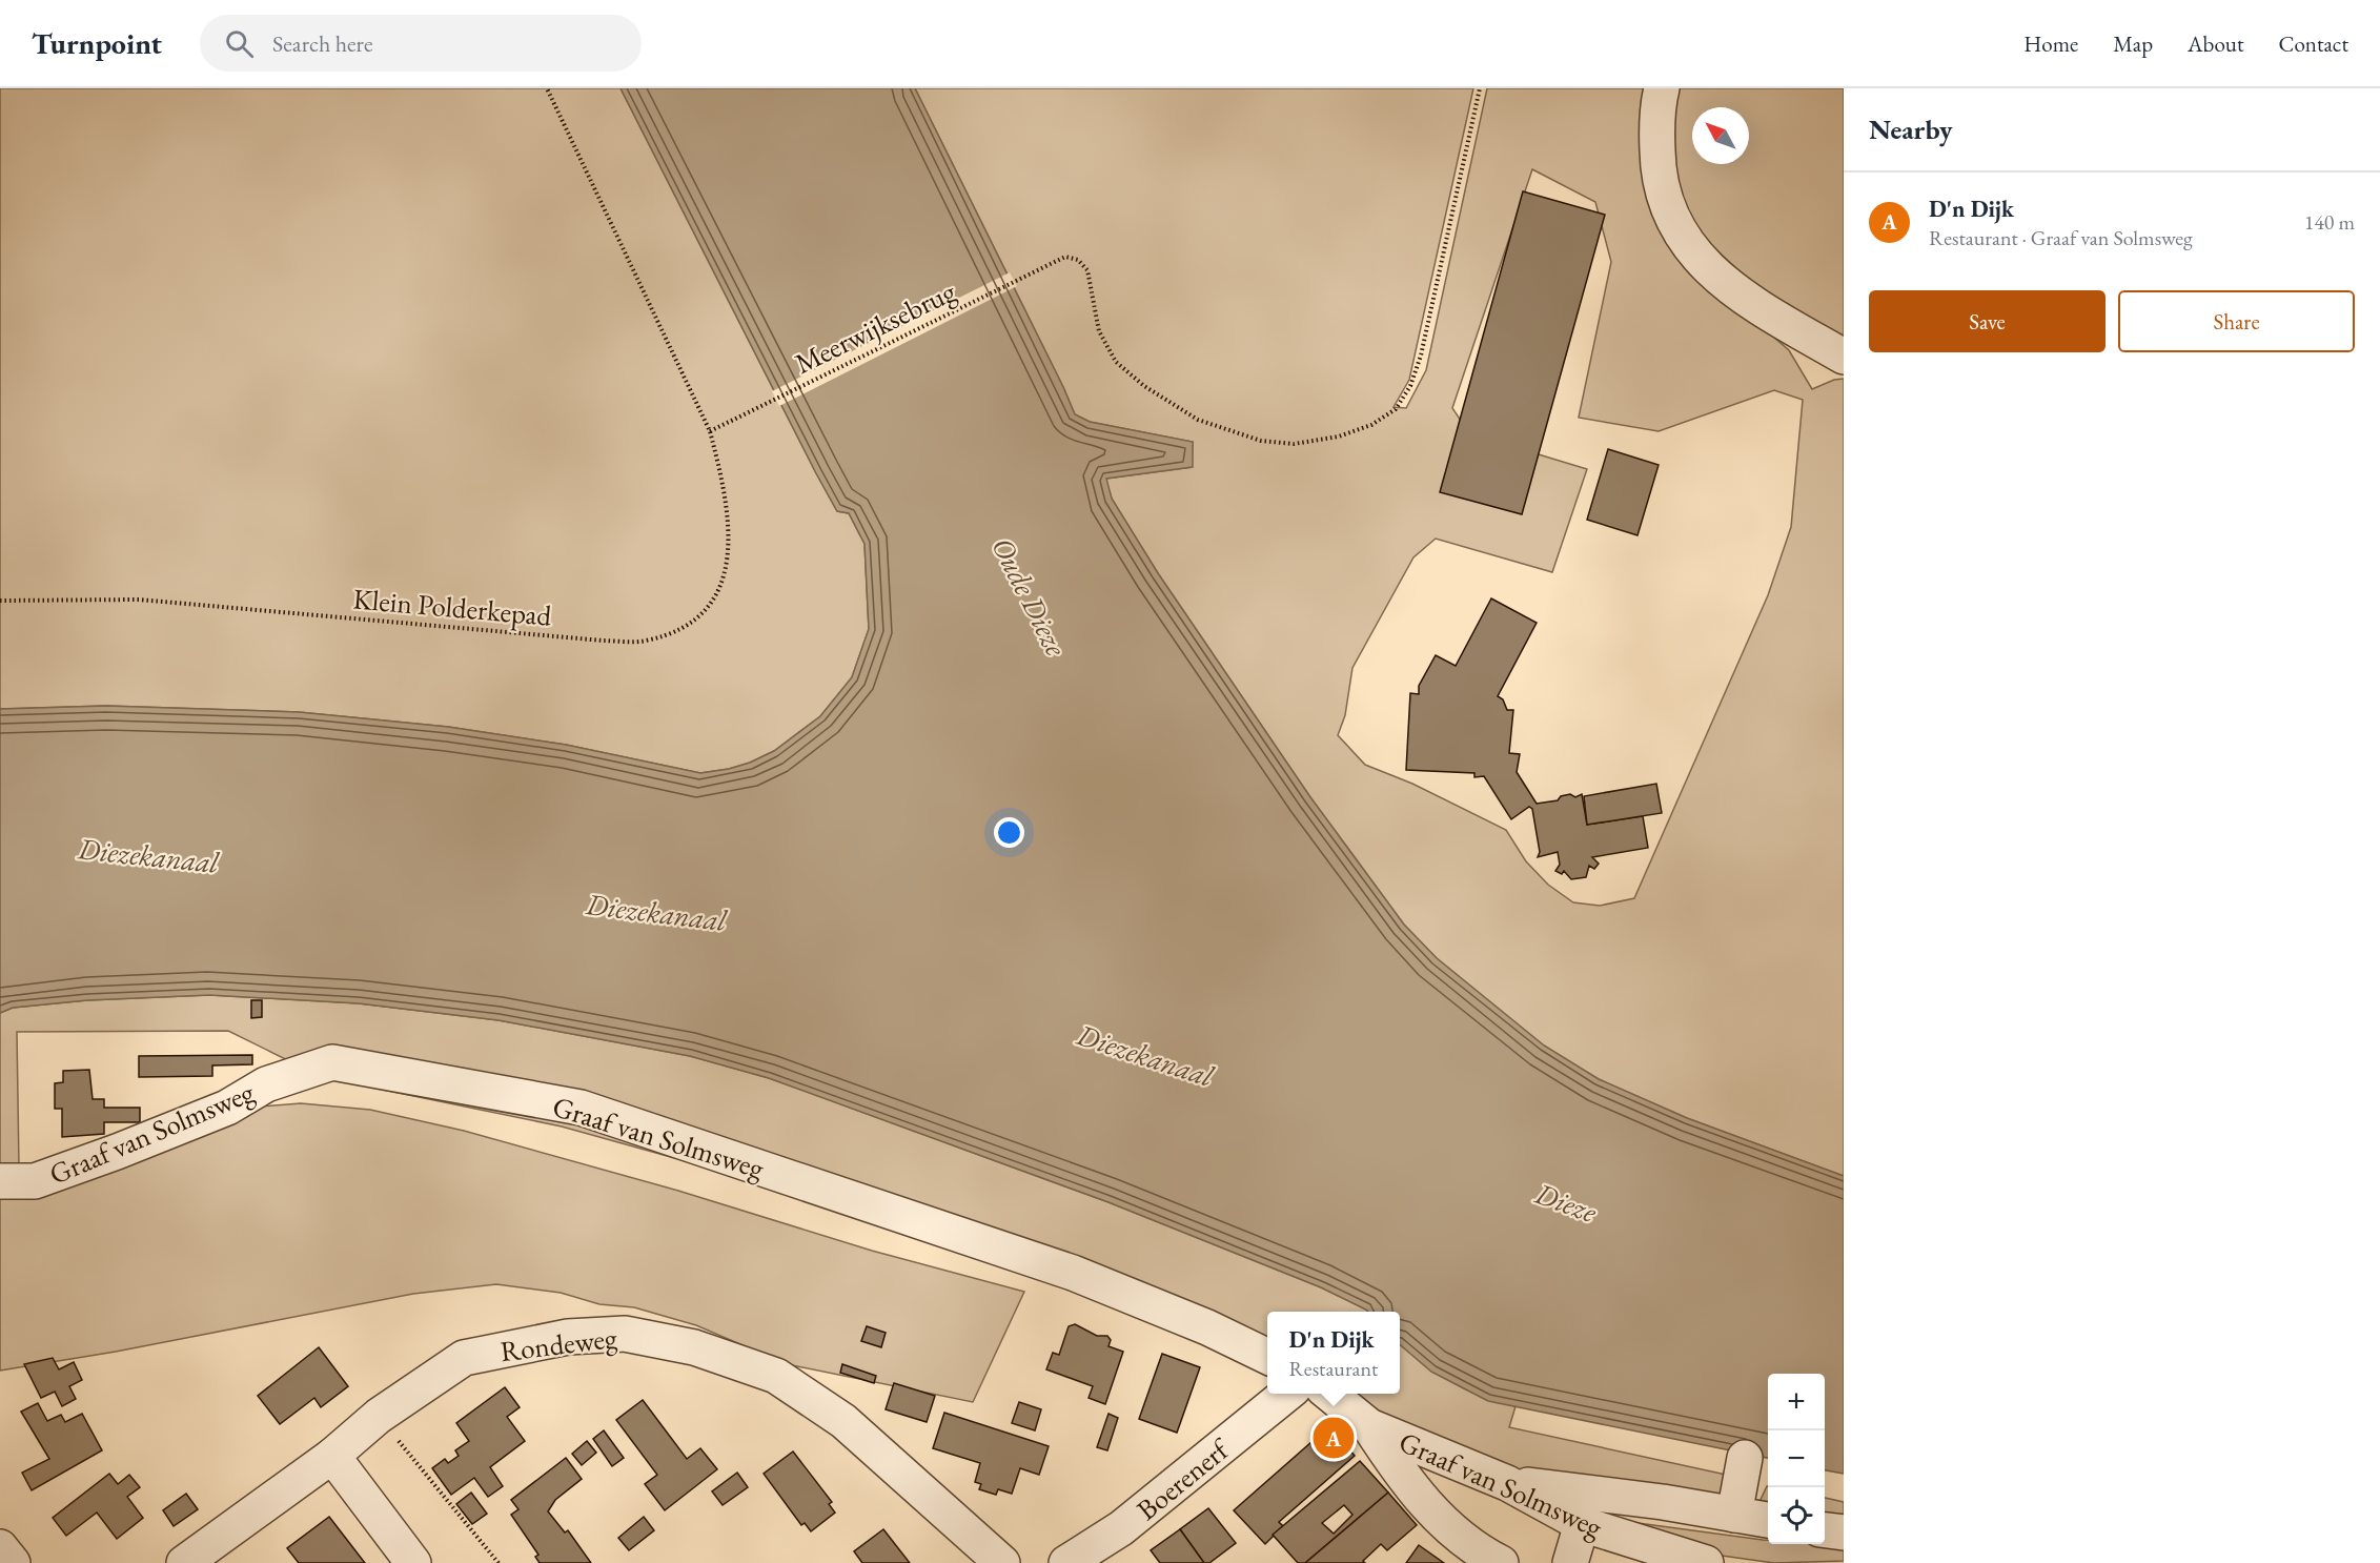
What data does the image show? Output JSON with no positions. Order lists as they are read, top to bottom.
{
  "streets": {
    "street": ["Graaf van Solmsweg", "Rondeweg", "Boerenerf"],
    "path": ["Meerwijksebrug", "Klein Polderkepad"]
  },
  "crossings": [
    ["Meerwijksebrug", "Klein Polderkepad"]
  ],
  "water": ["Oude Dieze", "Diezekanaal", "Dieze"],
  "north": "top left",
  "page": {
    "header": "Turnpoint",
    "search": "Search here",
    "nav": [
      "Home",
      "Map",
      "About",
      "Contact"
    ],
    "heading": "Nearby",
    "list": [
      {
        "mark": "A",
        "name": "D'n Dijk",
        "note": "Restaurant · Graaf van Solmsweg",
        "value": "140 m"
      }
    ],
    "buttons": ["Save", "Share"],
    "popup": ["D'n Dijk", "Restaurant"],
    "map_buttons": ["+", "−"],
    "pins": "A"
  }
}
